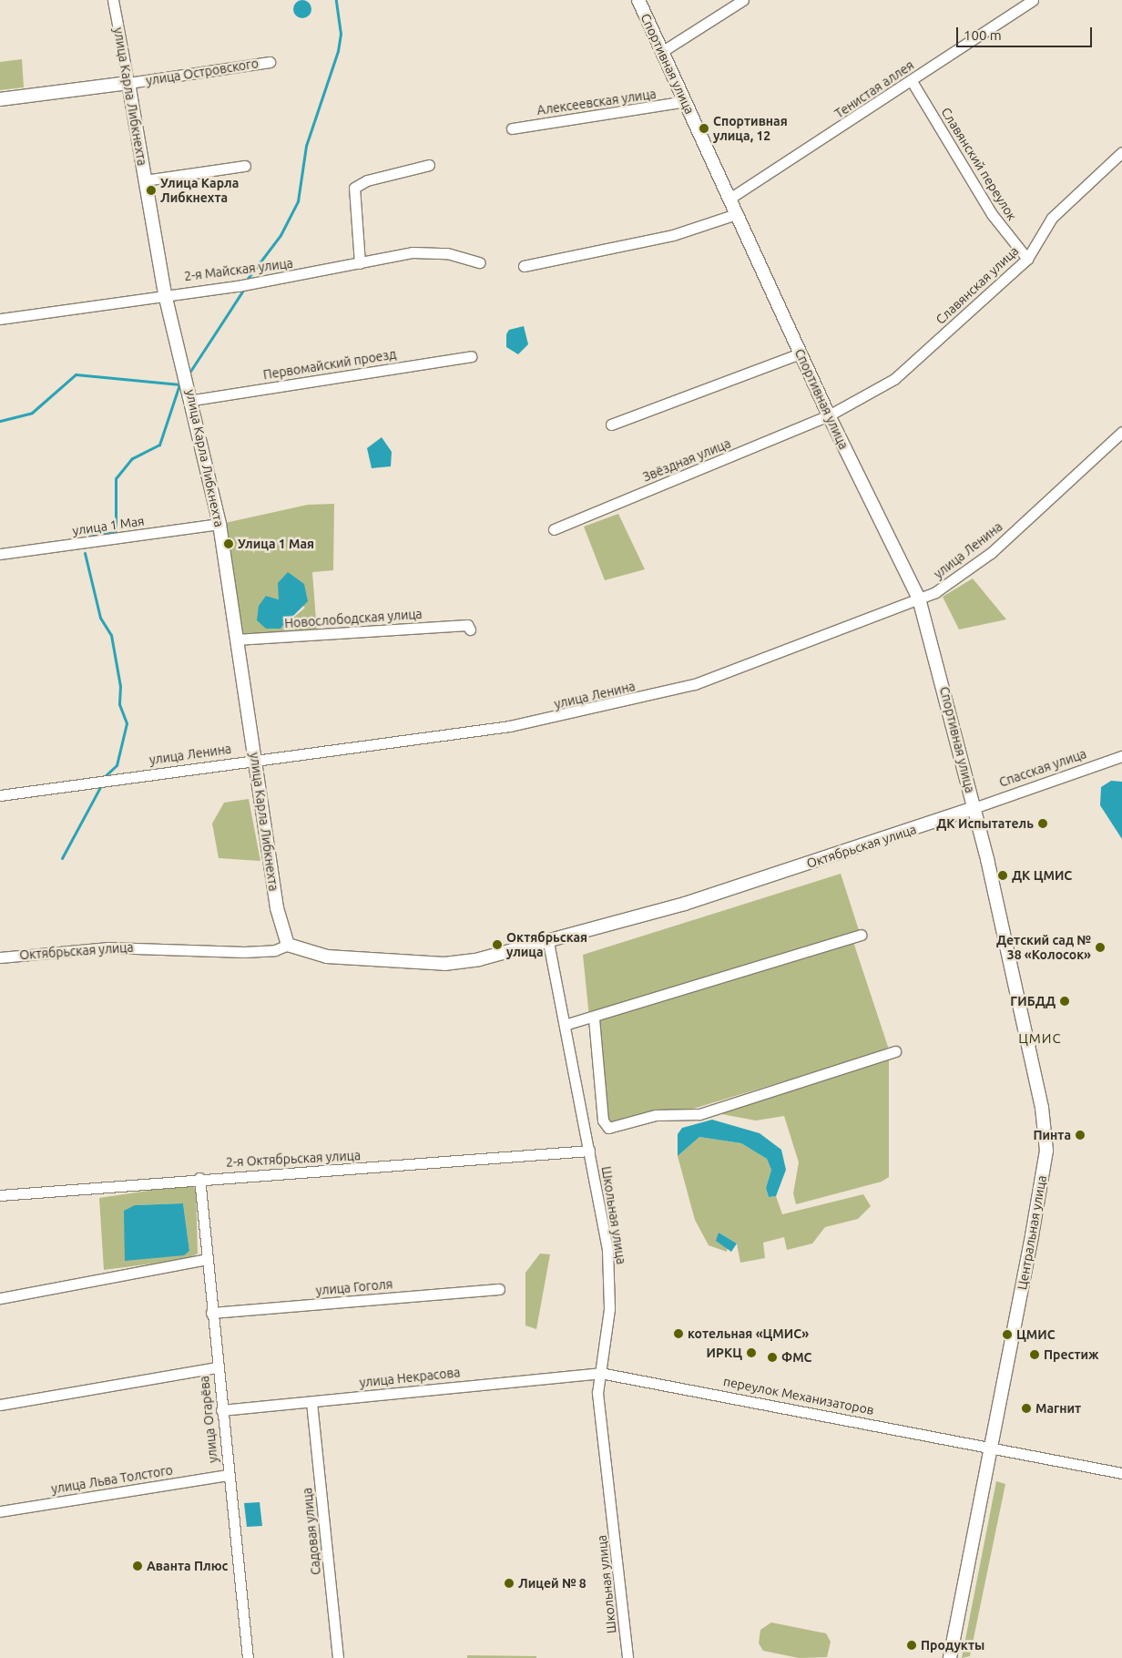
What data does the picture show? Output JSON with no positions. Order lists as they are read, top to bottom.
{
  "streets": {
    "street": [
      "Спортивная улица",
      "улица Островского",
      "Тенистая аллея",
      "улица Карла Либкнехта",
      "Алексеевская улица",
      "Славянский переулок",
      "2-я Майская улица",
      "Славянская улица",
      "Первомайский проезд",
      "Звёздная улица",
      "улица 1 Мая",
      "улица Ленина",
      "Новослободская улица",
      "Спасская улица",
      "Октябрьская улица",
      "2-я Октябрьская улица",
      "Школьная улица",
      "Центральная улица",
      "улица Гоголя",
      "улица Некрасова",
      "переулок Механизаторов",
      "улица Огарёва",
      "улица Льва Толстого",
      "Садовая улица"
    ]
  },
  "crossings": [
    ["Спортивная улица", "Тенистая аллея"],
    ["Спортивная улица", "Алексеевская улица"],
    ["Спортивная улица", "Славянская улица"],
    ["Спортивная улица", "Звёздная улица"],
    ["Спортивная улица", "улица Ленина"],
    ["Спортивная улица", "Спасская улица"],
    ["Спортивная улица", "Октябрьская улица"],
    ["Спортивная улица", "Центральная улица"],
    ["улица Островского", "улица Карла Либкнехта"],
    ["Тенистая аллея", "Славянский переулок"],
    ["улица Карла Либкнехта", "2-я Майская улица"],
    ["улица Карла Либкнехта", "Первомайский проезд"],
    ["улица Карла Либкнехта", "улица 1 Мая"],
    ["улица Карла Либкнехта", "улица Ленина"],
    ["улица Карла Либкнехта", "Новослободская улица"],
    ["улица Карла Либкнехта", "Октябрьская улица"],
    ["Славянский переулок", "Славянская улица"],
    ["Славянская улица", "Звёздная улица"],
    ["Спасская улица", "Октябрьская улица"],
    ["Спасская улица", "Центральная улица"],
    ["Октябрьская улица", "Школьная улица"],
    ["Октябрьская улица", "Центральная улица"],
    ["2-я Октябрьская улица", "Школьная улица"],
    ["2-я Октябрьская улица", "улица Огарёва"],
    ["Школьная улица", "улица Некрасова"],
    ["Школьная улица", "переулок Механизаторов"],
    ["Центральная улица", "переулок Механизаторов"],
    ["улица Гоголя", "улица Огарёва"],
    ["улица Некрасова", "переулок Механизаторов"],
    ["улица Некрасова", "улица Огарёва"],
    ["улица Некрасова", "Садовая улица"],
    ["улица Огарёва", "улица Льва Толстого"]
  ],
  "districts": ["ЦМИС"],
  "places": [
    "Спортивная улица, 12",
    "Улица Карла Либкнехта",
    "Улица 1 Мая",
    "ДК Испытатель",
    "ДК ЦМИС",
    "Октябрьская улица",
    "Детский сад № 38 «Колосок»",
    "ГИБДД",
    "Пинта",
    "котельная «ЦМИС»",
    "ЦМИС",
    "ИРКЦ",
    "Престиж",
    "ФМС",
    "Магнит",
    "Аванта Плюс",
    "Лицей № 8",
    "Продукты"
  ],
  "scale_bar": "100 m"
}
